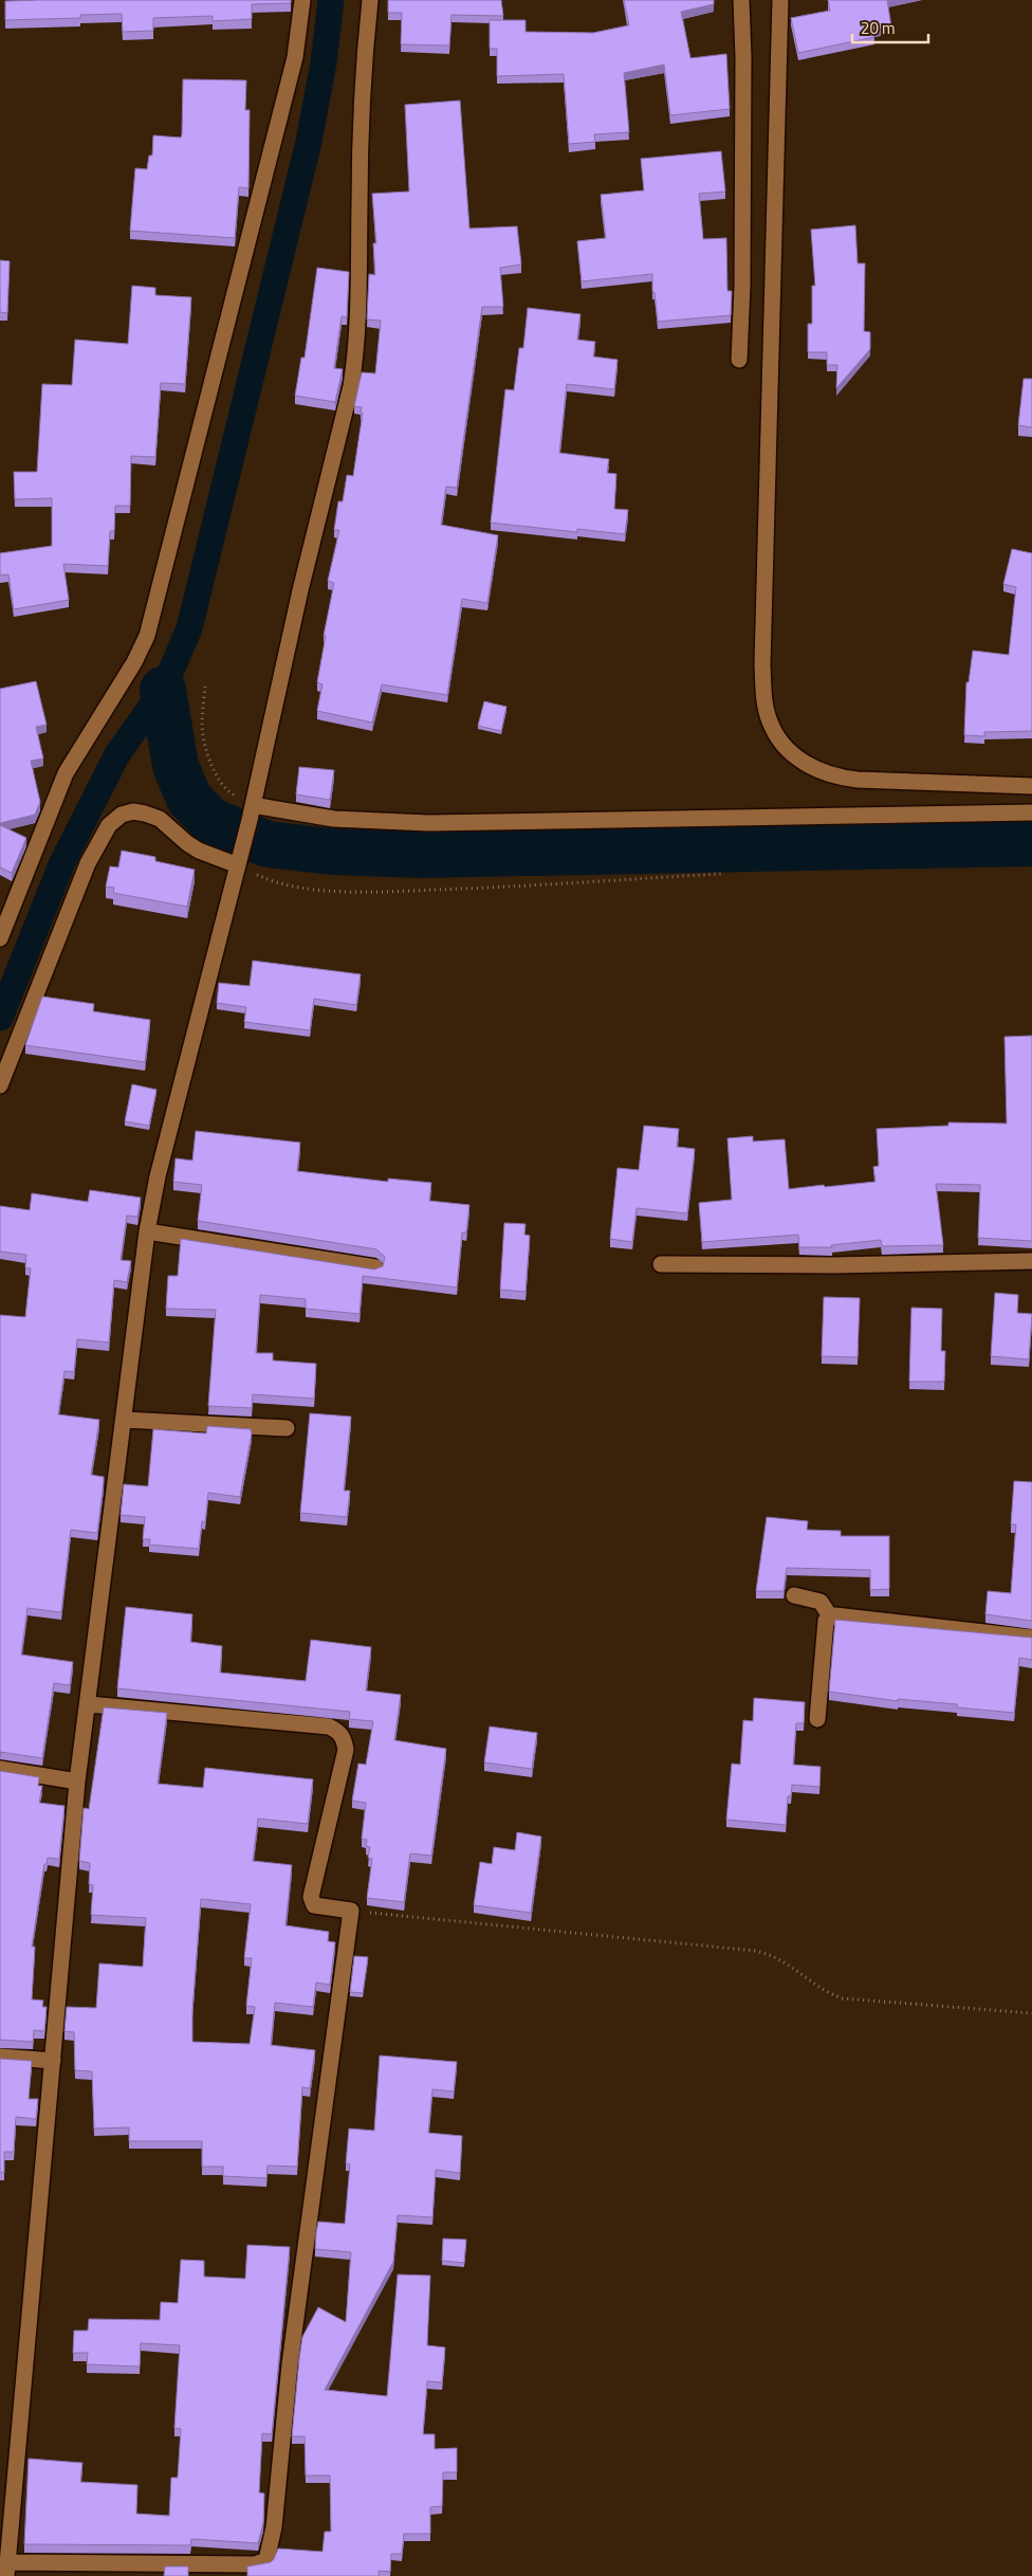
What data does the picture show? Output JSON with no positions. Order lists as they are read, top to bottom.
{
  "scale_bar": "20 m"
}
